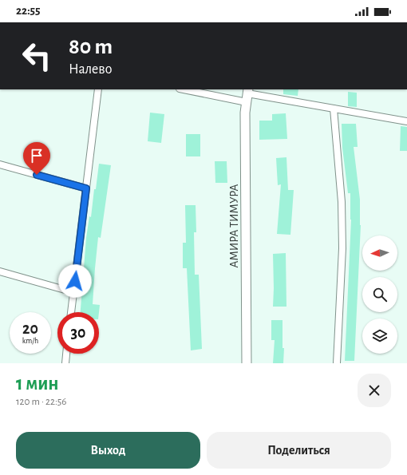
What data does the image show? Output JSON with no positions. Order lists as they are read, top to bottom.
{
  "streets": {
    "street": ["АМИРА ТИМУРА"]
  },
  "north": "left",
  "page": {
    "status": "22:55",
    "turn": ["80 m", "Налево"],
    "speed": "20 km/h",
    "limit": "30",
    "heading": ["1 мин", "120 m · 22:56"],
    "buttons": ["Выход", "Поделиться"]
  }
}
